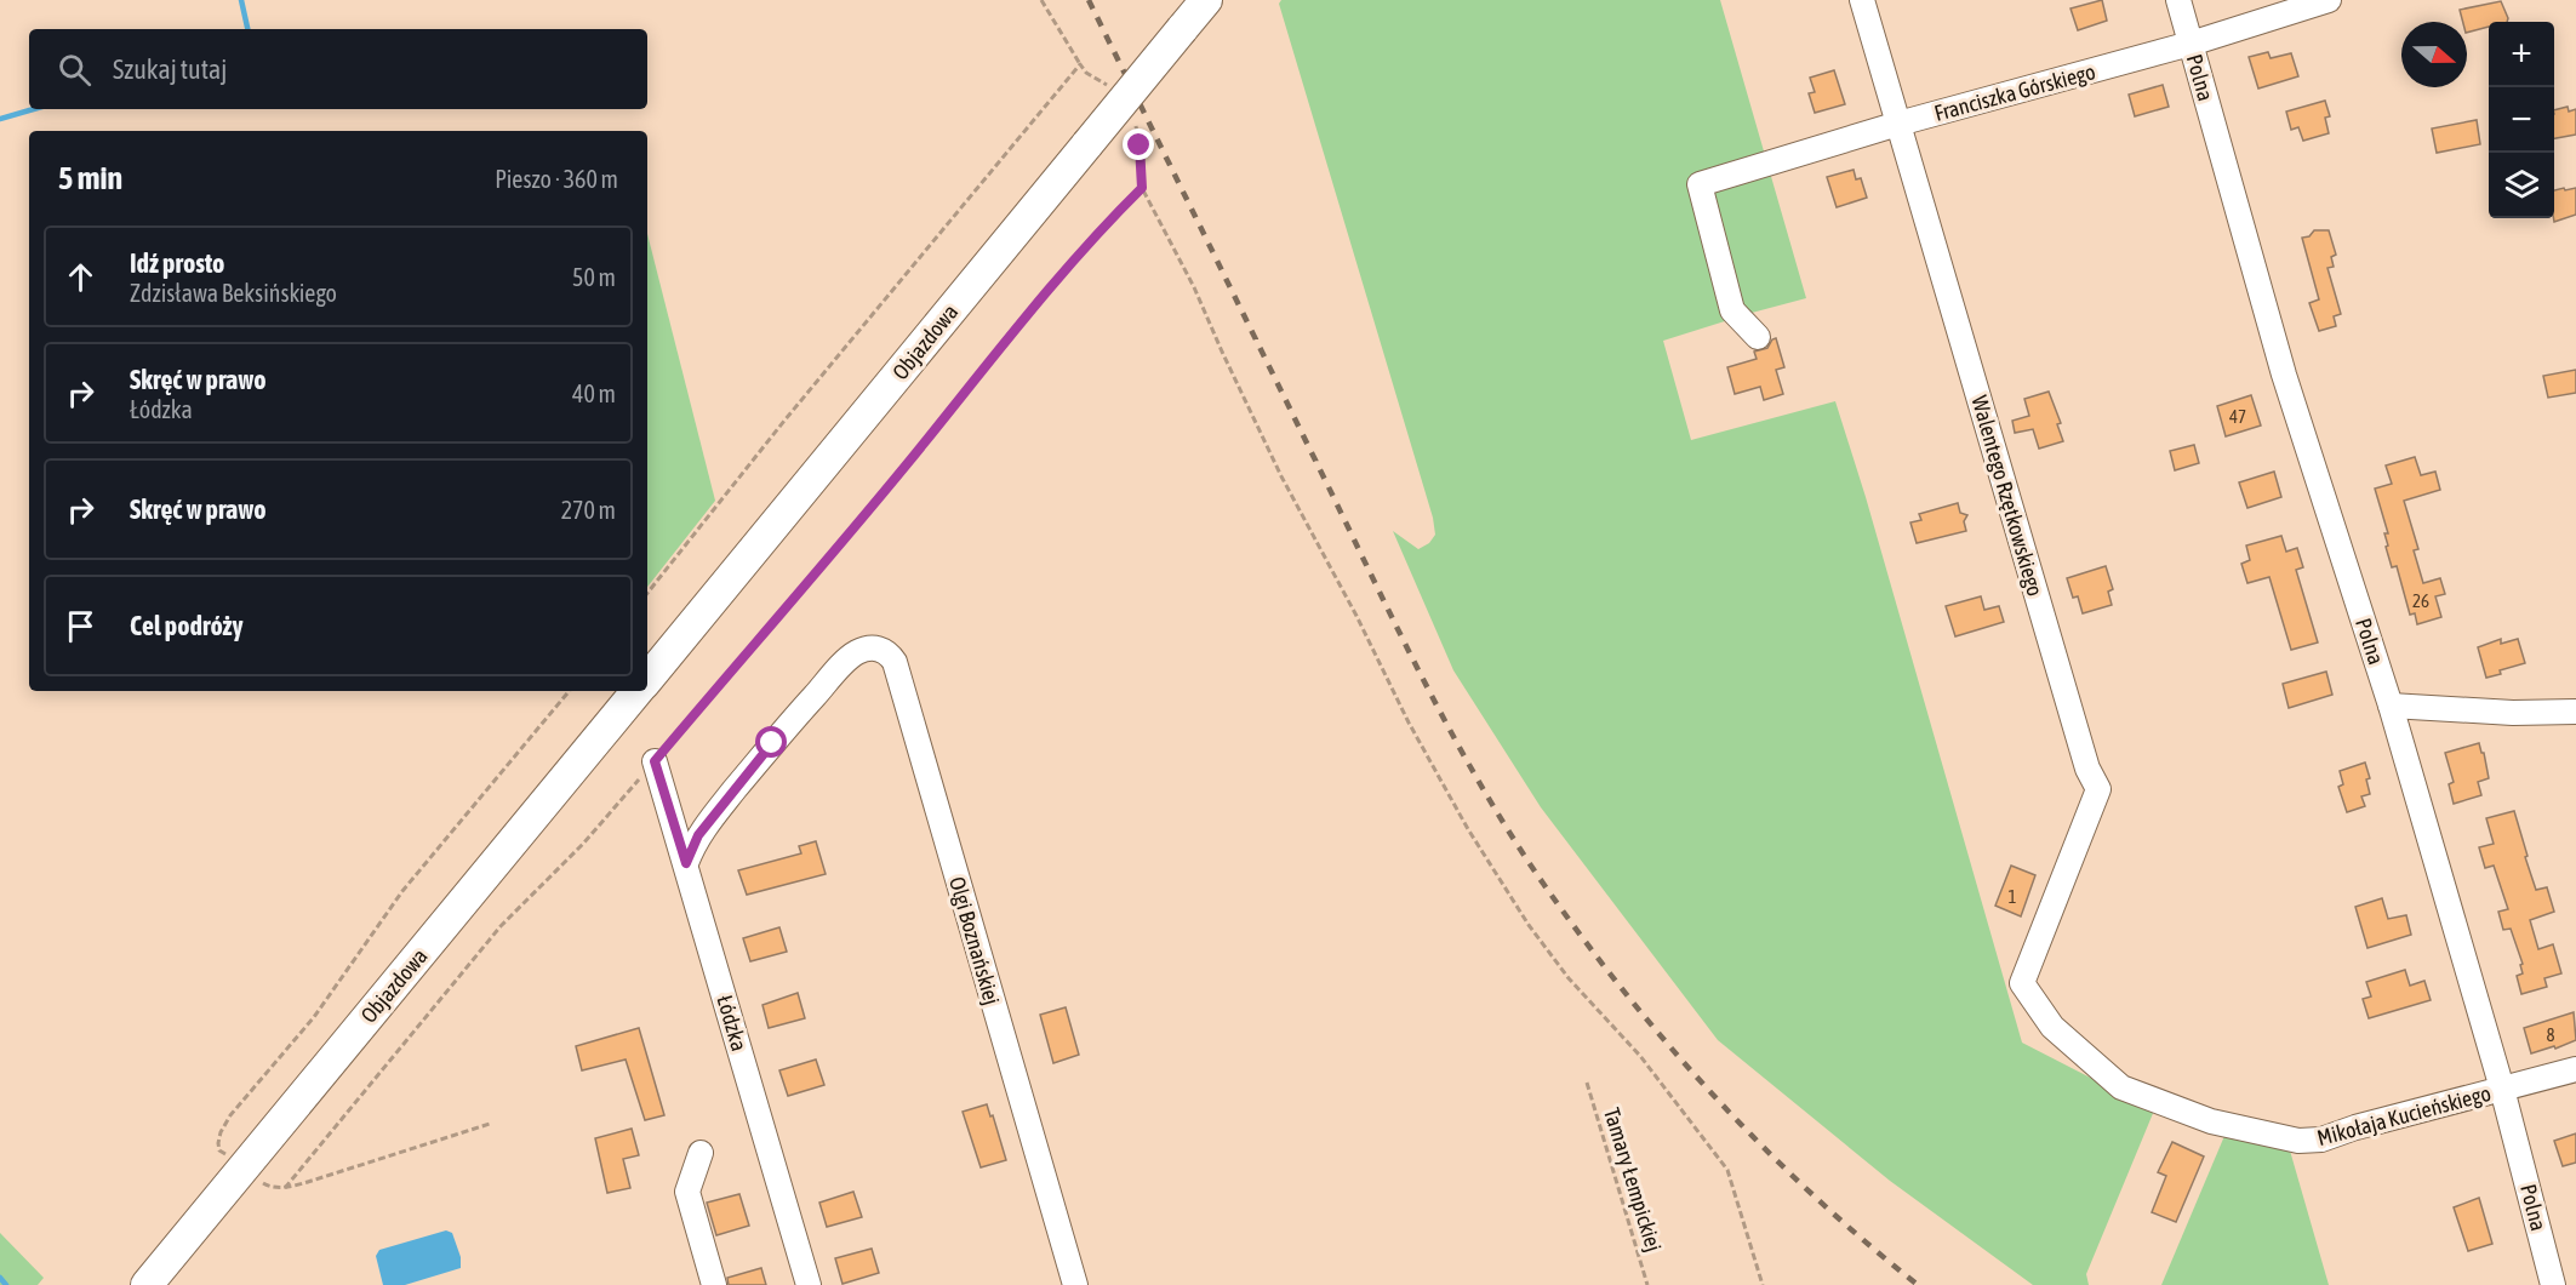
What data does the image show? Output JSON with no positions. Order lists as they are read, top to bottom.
{
  "streets": {
    "main road": ["Objazdowa"],
    "street": [
      "Polna",
      "Franciszka Górskiego",
      "Walentego Rzętkowskiego",
      "Olgi Boznańskiej",
      "Łódzka",
      "Mikołaja Kucieńskiego"
    ],
    "path": ["Tamary Łempickiej"]
  },
  "crossings": [
    ["Polna", "Franciszka Górskiego"],
    ["Polna", "Mikołaja Kucieńskiego"],
    ["Franciszka Górskiego", "Walentego Rzętkowskiego"],
    ["Walentego Rzętkowskiego", "Mikołaja Kucieńskiego"],
    ["Olgi Boznańskiej", "Łódzka"]
  ],
  "house_numbers": [
    "47",
    "26",
    "1",
    "8"
  ],
  "north": "right",
  "page": {
    "map_buttons": ["+", "−"],
    "search": "Szukaj tutaj",
    "heading": ["5 min", "Pieszo · 360 m"],
    "list": [
      ["Idź prosto", "Zdzisława Beksińskiego", "50 m"],
      ["Skręć w prawo", "Łódzka", "40 m"],
      ["Skręć w prawo", "270 m"],
      "Cel podróży"
    ]
  }
}
